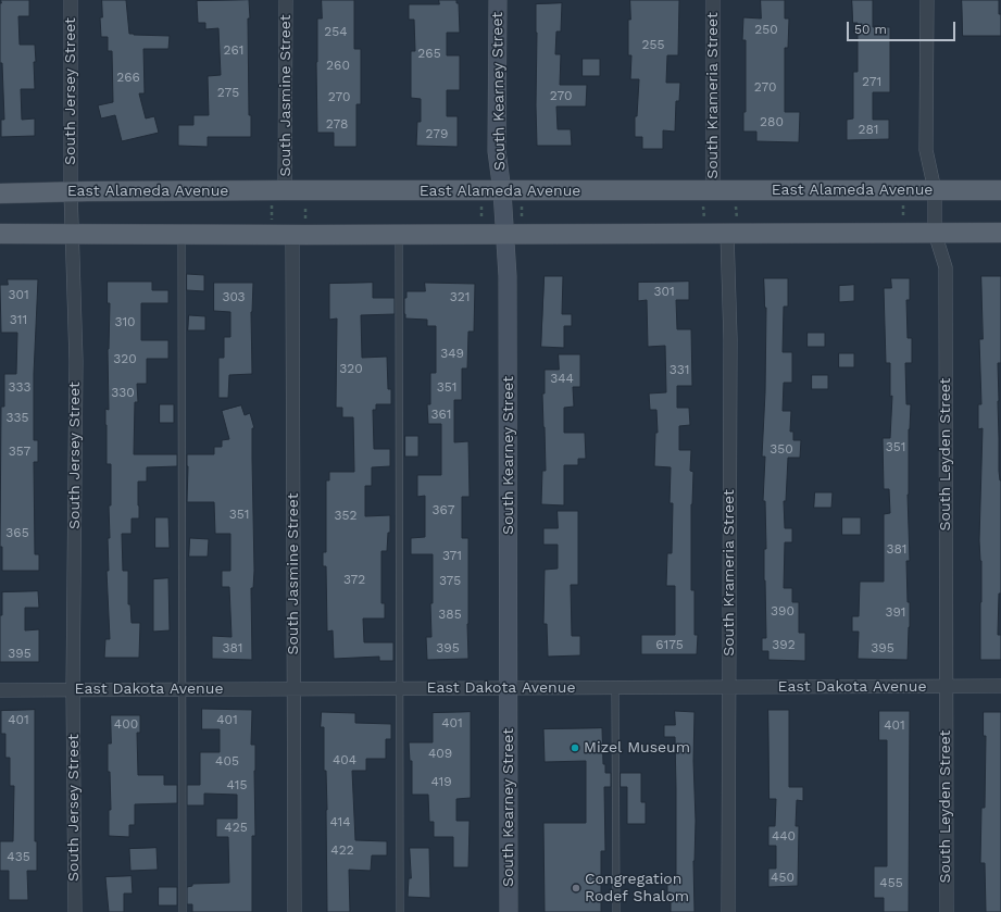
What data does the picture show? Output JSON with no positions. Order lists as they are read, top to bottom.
{
  "streets": {
    "main road": ["East Alameda Avenue"],
    "street": [
      "South Jersey Street",
      "South Kearney Street",
      "South Jasmine Street",
      "South Krameria Street",
      "South Leyden Street",
      "East Dakota Avenue"
    ]
  },
  "crossings": [
    ["South Jersey Street", "East Alameda Avenue"],
    ["South Jersey Street", "East Dakota Avenue"],
    ["South Kearney Street", "East Alameda Avenue"],
    ["South Kearney Street", "East Dakota Avenue"],
    ["South Jasmine Street", "East Alameda Avenue"],
    ["South Jasmine Street", "East Dakota Avenue"],
    ["South Krameria Street", "East Alameda Avenue"],
    ["South Krameria Street", "East Dakota Avenue"],
    ["East Alameda Avenue", "South Leyden Street"],
    ["South Leyden Street", "East Dakota Avenue"]
  ],
  "places": ["Mizel Museum", "Congregation Rodef Shalom"],
  "house_numbers": [
    "250",
    "254",
    "255",
    "261",
    "265",
    "260",
    "266",
    "271",
    "270",
    "275",
    "270",
    "270",
    "280",
    "278",
    "281",
    "279",
    "301",
    "301",
    "303",
    "321",
    "311",
    "310",
    "349",
    "320",
    "320",
    "331",
    "344",
    "333",
    "351",
    "330",
    "361",
    "335",
    "351",
    "350",
    "357",
    "367",
    "351",
    "352",
    "365",
    "381",
    "371",
    "372",
    "375",
    "390",
    "391",
    "385",
    "6175",
    "392",
    "381",
    "395",
    "395",
    "395",
    "401",
    "401",
    "401",
    "400",
    "401",
    "409",
    "404",
    "405",
    "419",
    "415",
    "414",
    "425",
    "440",
    "422",
    "435",
    "450",
    "455"
  ],
  "scale_bar": "50 m"
}
